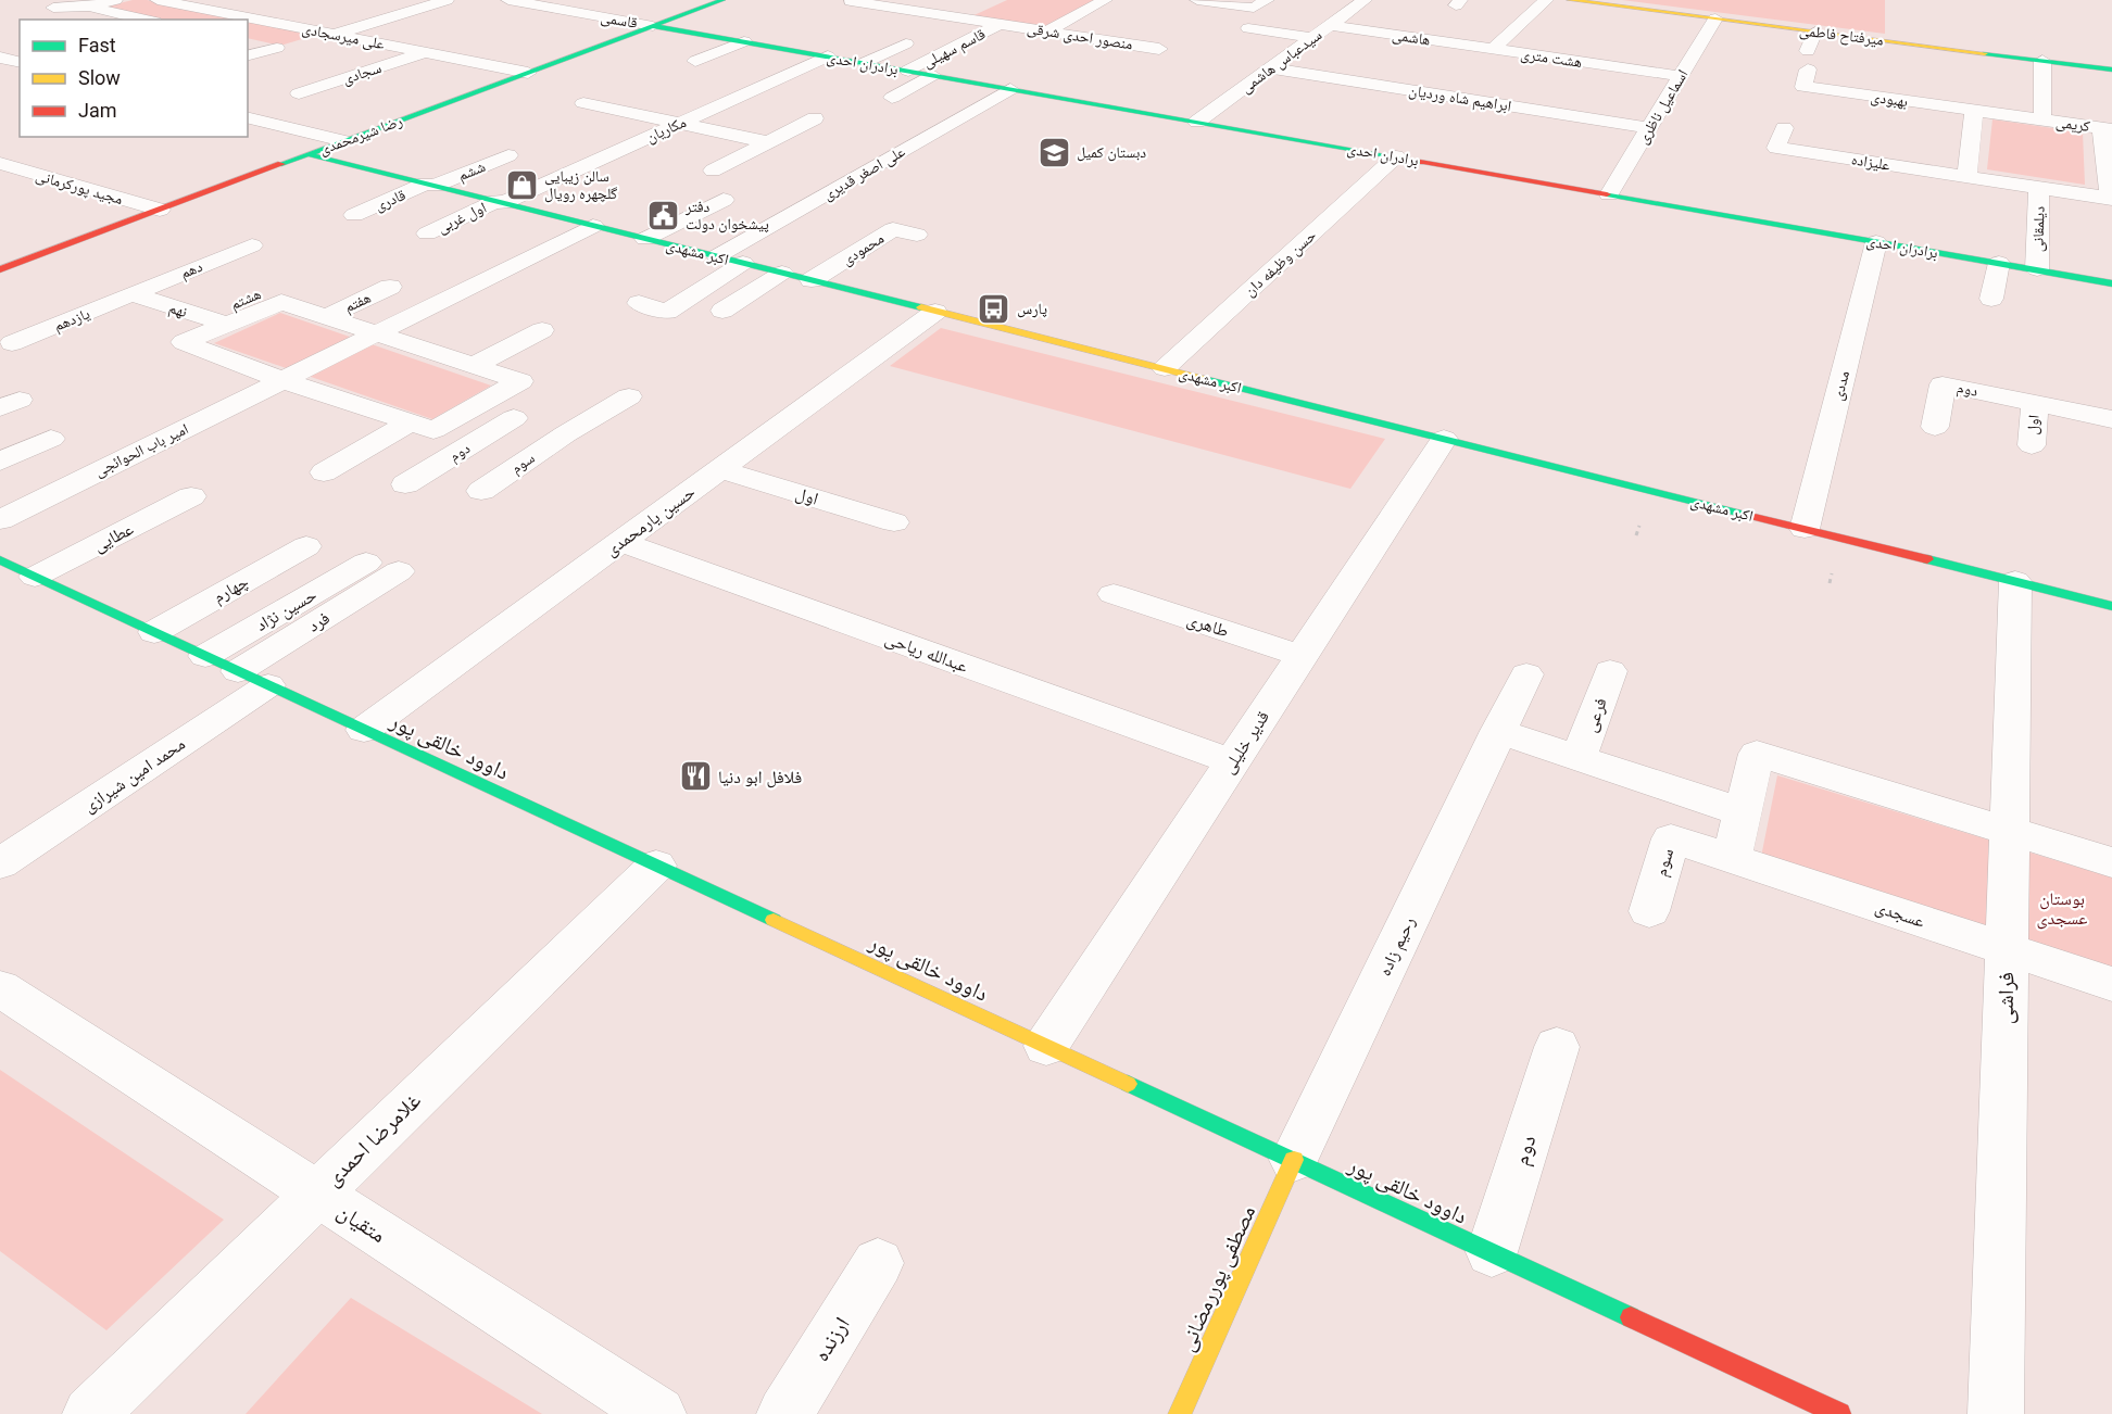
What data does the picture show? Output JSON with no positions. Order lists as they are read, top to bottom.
{
  "streets": {
    "street": [
      "قاسمی",
      "میرفتاح فاطمی",
      "علی میرسجادی",
      "منصور احدی شرقی",
      "هاشمی",
      "قاسم سهیلی",
      "هشت متری",
      "سیدعباس هاشمی",
      "برادران احدی",
      "سجادی",
      "ابراهیم شاه وردیان",
      "بهبودی",
      "اسماعیل ناظری",
      "کریمی",
      "مکاریان",
      "رضا شیرمحمدی",
      "علیزاده",
      "ششم",
      "علی اصغر قدیری",
      "مجید پورکرمانی",
      "قادری",
      "اول غربی",
      "دیلمقانی",
      "محمودی",
      "اکبر مشهدی",
      "حسن وظیفه دان",
      "دهم",
      "هشتم",
      "هفتم",
      "نهم",
      "یازدهم",
      "مددی",
      "دوم",
      "اول",
      "امیر باب الحوائجی",
      "سوم",
      "حسین یارمحمدی",
      "عطایی",
      "چهارم",
      "حسین نژاد",
      "فرد",
      "طاهری",
      "عبدالله ریاحی",
      "فرعی",
      "قدیر خلیلی",
      "داوود خالقی پور",
      "محمد امین شیرازی",
      "عسجدی",
      "رحیم زاده",
      "فراشی",
      "غلامرضا احمدی",
      "متقیان",
      "مصطفی پوررمضانی",
      "ارزنده"
    ]
  },
  "crossings": [
    ["قاسمی", "برادران احدی"],
    ["قاسمی", "رضا شیرمحمدی"],
    ["میرفتاح فاطمی", "اسماعیل ناظری"],
    ["علی میرسجادی", "سجادی"],
    ["علی میرسجادی", "رضا شیرمحمدی"],
    ["منصور احدی شرقی", "قاسم سهیلی"],
    ["هاشمی", "هشت متری"],
    ["هاشمی", "سیدعباس هاشمی"],
    ["قاسم سهیلی", "برادران احدی"],
    ["هشت متری", "اسماعیل ناظری"],
    ["سیدعباس هاشمی", "برادران احدی"],
    ["سیدعباس هاشمی", "ابراهیم شاه وردیان"],
    ["برادران احدی", "اسماعیل ناظری"],
    ["برادران احدی", "مکاریان"],
    ["برادران احدی", "رضا شیرمحمدی"],
    ["برادران احدی", "علی اصغر قدیری"],
    ["برادران احدی", "دیلمقانی"],
    ["برادران احدی", "حسن وظیفه دان"],
    ["برادران احدی", "مددی"],
    ["ابراهیم شاه وردیان", "اسماعیل ناظری"],
    ["بهبودی", "کریمی"],
    ["کریمی", "علیزاده"],
    ["کریمی", "دیلمقانی"],
    ["مکاریان", "اول غربی"],
    ["مکاریان", "اکبر مشهدی"],
    ["رضا شیرمحمدی", "مجید پورکرمانی"],
    ["رضا شیرمحمدی", "اکبر مشهدی"],
    ["ششم", "قادری"],
    ["ششم", "اکبر مشهدی"],
    ["علی اصغر قدیری", "اکبر مشهدی"],
    ["قادری", "اکبر مشهدی"],
    ["اول غربی", "اکبر مشهدی"],
    ["محمودی", "اکبر مشهدی"],
    ["اکبر مشهدی", "حسن وظیفه دان"],
    ["اکبر مشهدی", "مددی"],
    ["اکبر مشهدی", "حسین یارمحمدی"],
    ["اکبر مشهدی", "قدیر خلیلی"],
    ["اکبر مشهدی", "فراشی"],
    ["دهم", "نهم"],
    ["دهم", "یازدهم"],
    ["هشتم", "نهم"],
    ["نهم", "یازدهم"],
    ["دوم", "اول"],
    ["دوم", "داوود خالقی پور"],
    ["اول", "حسین یارمحمدی"],
    ["سوم", "عسجدی"],
    ["حسین یارمحمدی", "عبدالله ریاحی"],
    ["حسین یارمحمدی", "داوود خالقی پور"],
    ["عطایی", "داوود خالقی پور"],
    ["چهارم", "داوود خالقی پور"],
    ["حسین نژاد", "داوود خالقی پور"],
    ["فرد", "داوود خالقی پور"],
    ["فرد", "محمد امین شیرازی"],
    ["طاهری", "قدیر خلیلی"],
    ["عبدالله ریاحی", "قدیر خلیلی"],
    ["قدیر خلیلی", "داوود خالقی پور"],
    ["داوود خالقی پور", "محمد امین شیرازی"],
    ["داوود خالقی پور", "رحیم زاده"],
    ["داوود خالقی پور", "غلامرضا احمدی"],
    ["داوود خالقی پور", "مصطفی پوررمضانی"],
    ["عسجدی", "فراشی"],
    ["رحیم زاده", "مصطفی پوررمضانی"],
    ["غلامرضا احمدی", "متقیان"]
  ],
  "parks": ["بوستان عسجدی"],
  "places": {
    "school or university": ["دبستان کمیل"],
    "shop": ["سالن زیبایی گلچهره رویال"],
    "public building": ["دفتر پیشخوان دولت"],
    "bus stop": ["پارس"],
    "restaurant": ["فلافل ابو دنیا"]
  },
  "legend": ["Fast", "Slow", "Jam"]
}
